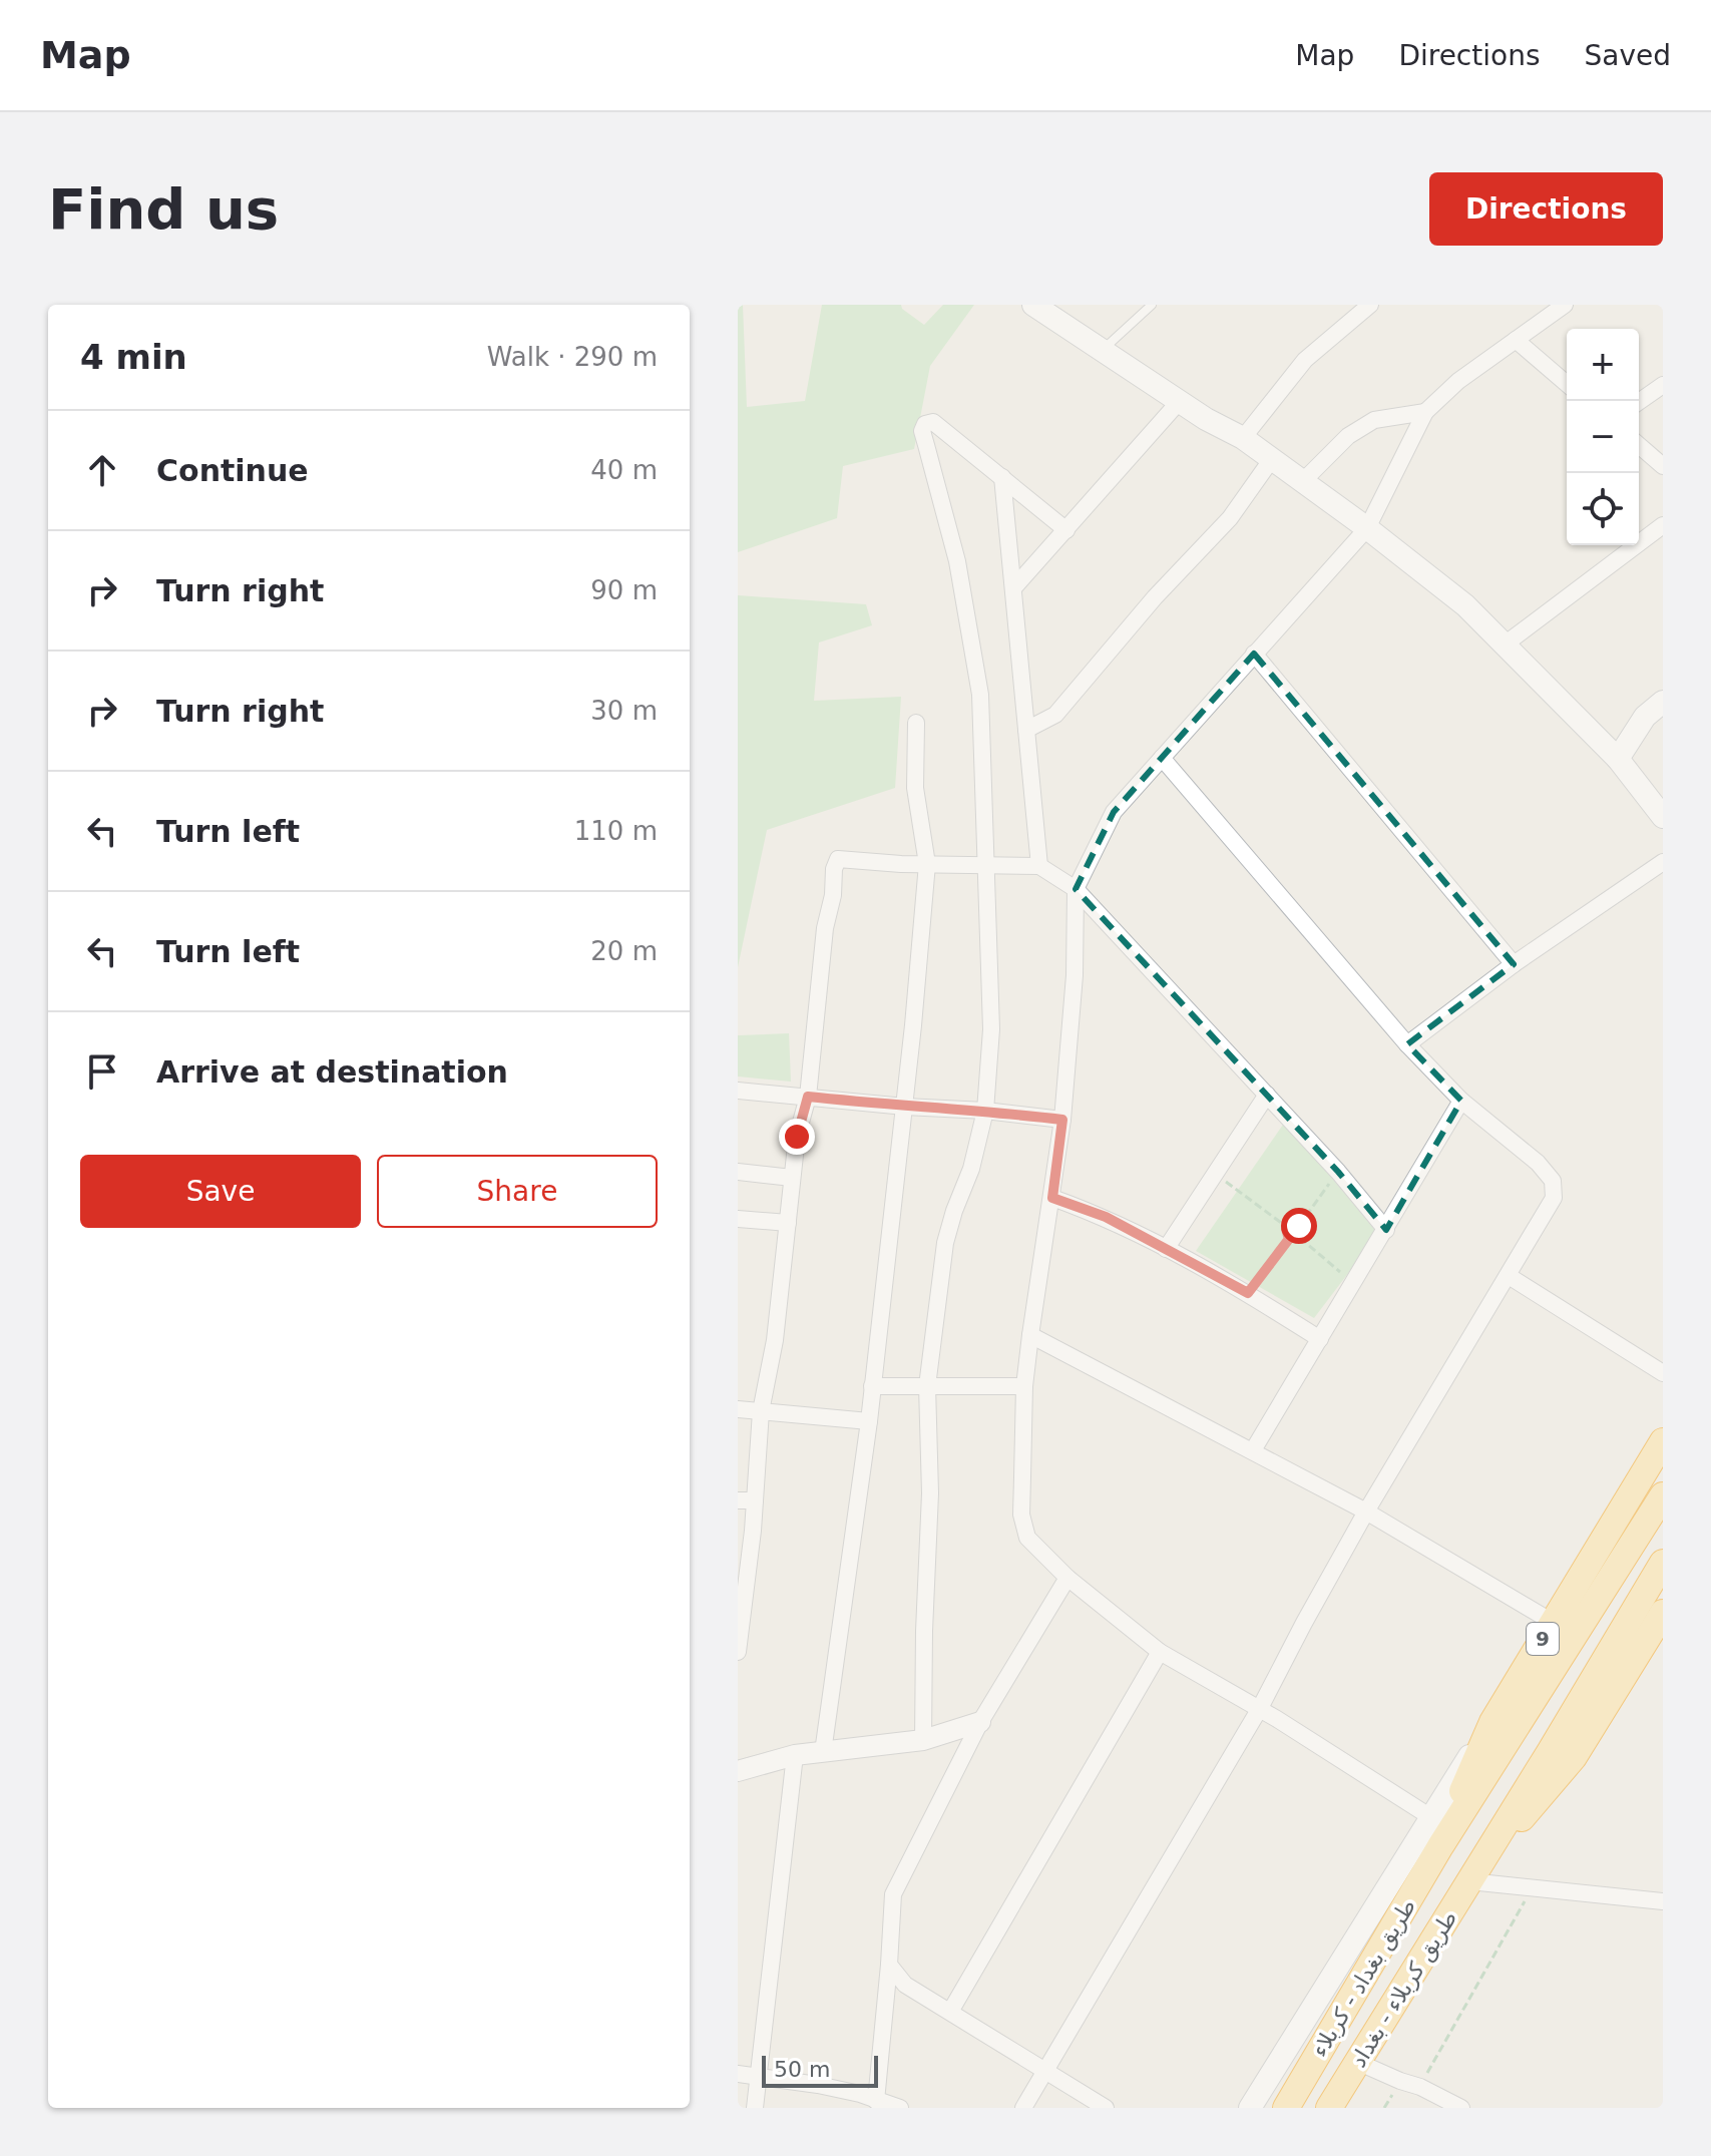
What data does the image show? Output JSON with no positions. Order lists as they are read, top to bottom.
{
  "streets": {
    "highway": ["9", "طريق بغداد - كربلاء", "طريق كربلاء - بغداد"]
  },
  "crossings": [
    ["9", "طريق بغداد - كربلاء"]
  ],
  "scale_bar": "50 m",
  "page": {
    "header": "Map",
    "nav": ["Map", "Directions", "Saved"],
    "buttons": [
      "Directions",
      ["Save", "Share"]
    ],
    "title": "Find us",
    "heading": ["4 min", "Walk · 290 m"],
    "map_buttons": ["+", "−"],
    "list": [
      ["Continue", "40 m"],
      ["Turn right", "90 m"],
      ["Turn right", "30 m"],
      ["Turn left", "110 m"],
      ["Turn left", "20 m"],
      "Arrive at destination"
    ],
    "scale": "50 m"
  }
}
